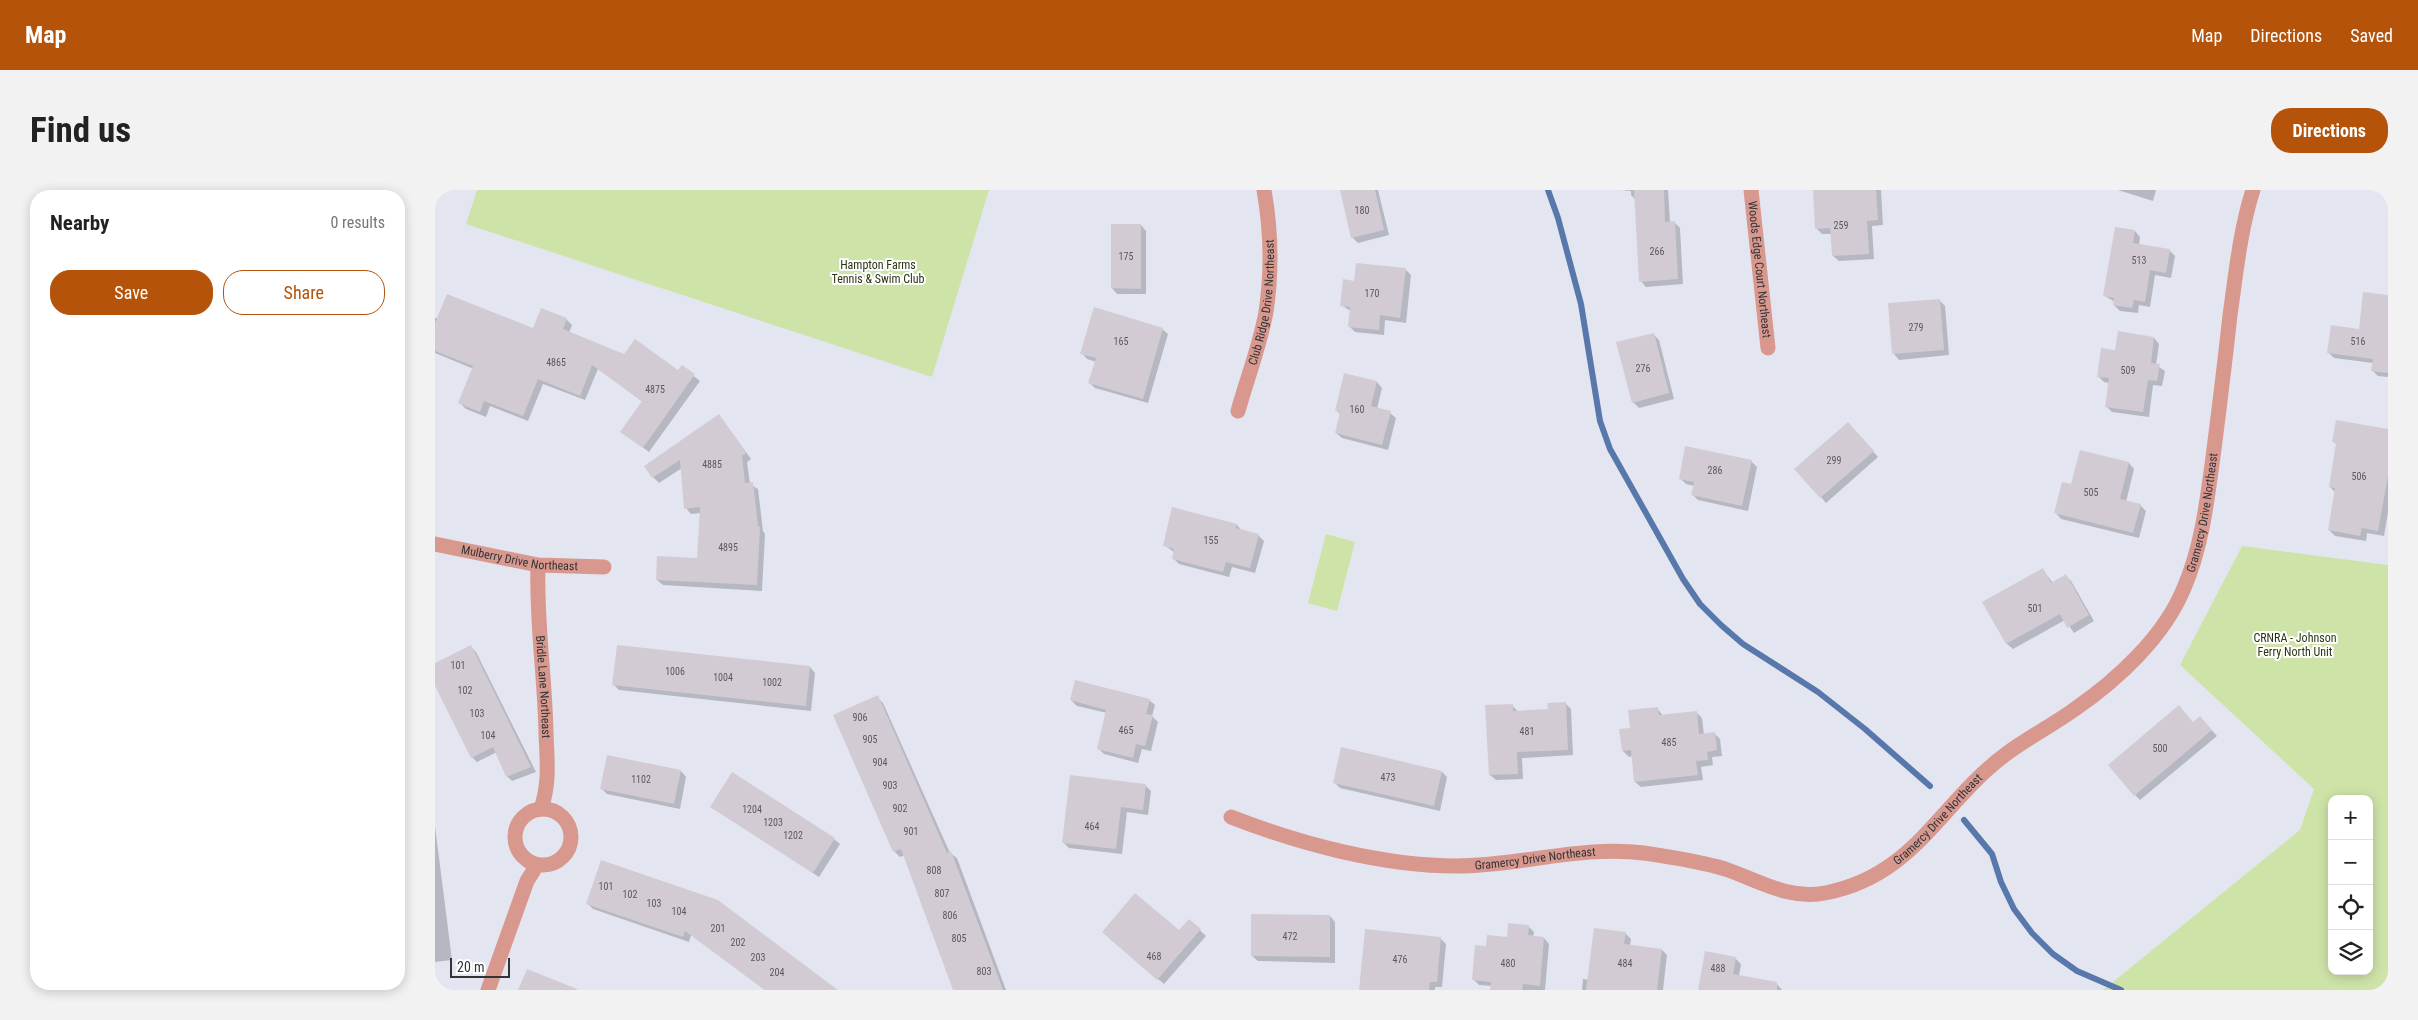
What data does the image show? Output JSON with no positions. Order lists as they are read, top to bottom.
{
  "streets": {
    "street": [
      "Woods Edge Court Northeast",
      "Club Ridge Drive Northeast",
      "Gramercy Drive Northeast",
      "Mulberry Drive Northeast",
      "Bridle Lane Northeast"
    ]
  },
  "crossings": [
    ["Mulberry Drive Northeast", "Bridle Lane Northeast"]
  ],
  "parks": ["Hampton Farms Tennis & Swim Club", "CRNRA - Johnson Ferry North Unit"],
  "house_numbers": [
    "180",
    "259",
    "266",
    "175",
    "513",
    "170",
    "279",
    "165",
    "516",
    "4865",
    "276",
    "509",
    "4875",
    "160",
    "299",
    "4885",
    "286",
    "506",
    "505",
    "155",
    "4895",
    "501",
    "101",
    "1006",
    "1004",
    "1002",
    "102",
    "103",
    "906",
    "465",
    "481",
    "104",
    "905",
    "485",
    "500",
    "904",
    "473",
    "1102",
    "903",
    "902",
    "1204",
    "1203",
    "464",
    "901",
    "1202",
    "808",
    "101",
    "807",
    "102",
    "103",
    "104",
    "806",
    "201",
    "472",
    "805",
    "202",
    "468",
    "203",
    "476",
    "480",
    "484",
    "488",
    "803",
    "204"
  ],
  "scale_bar": "20 m",
  "page": {
    "header": "Map",
    "nav": ["Map", "Directions", "Saved"],
    "buttons": [
      "Directions",
      ["Save", "Share"]
    ],
    "title": "Find us",
    "heading": ["Nearby", "0 results"],
    "map_buttons": ["+", "−"],
    "scale": "20 m"
  }
}
